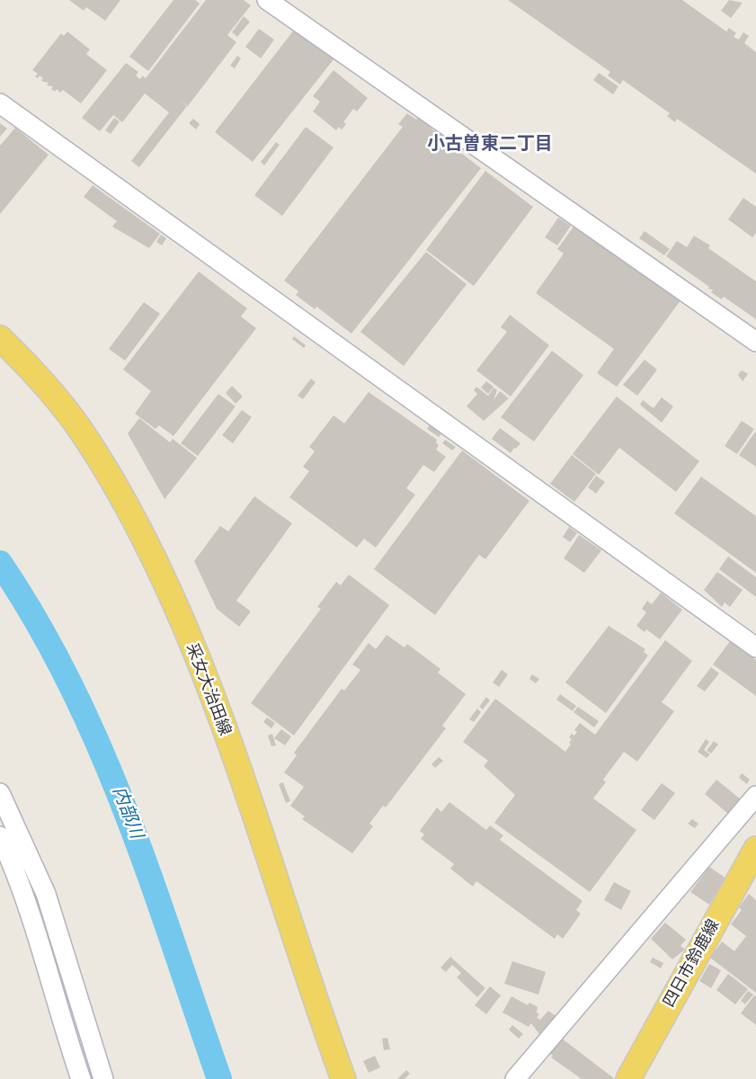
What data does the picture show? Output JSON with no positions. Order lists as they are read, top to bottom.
{
  "streets": {
    "main road": ["采女大治田線", "四日市鈴鹿線"]
  },
  "districts": ["小古曽東二丁目"],
  "water": ["内部川"]
}
